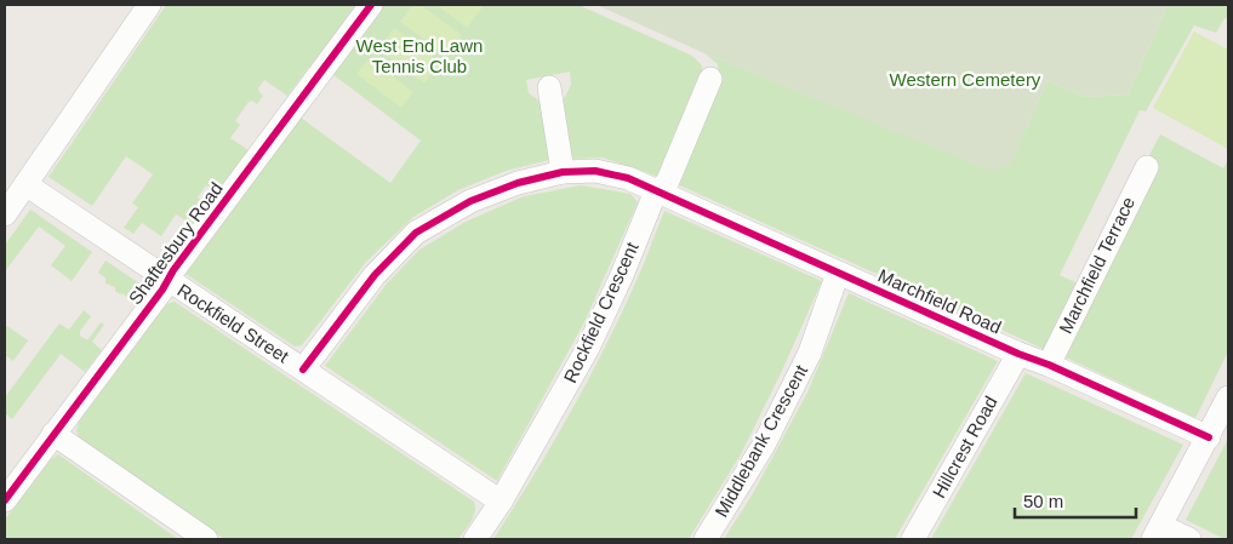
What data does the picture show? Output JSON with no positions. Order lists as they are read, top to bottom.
{
  "streets": {
    "street": [
      "Shaftesbury Road",
      "Marchfield Terrace",
      "Marchfield Road",
      "Rockfield Crescent",
      "Rockfield Street",
      "Middlebank Crescent",
      "Hillcrest Road"
    ]
  },
  "crossings": [
    ["Shaftesbury Road", "Rockfield Street"],
    ["Marchfield Terrace", "Marchfield Road"],
    ["Marchfield Road", "Rockfield Crescent"],
    ["Marchfield Road", "Rockfield Street"],
    ["Marchfield Road", "Middlebank Crescent"],
    ["Marchfield Road", "Hillcrest Road"],
    ["Rockfield Crescent", "Rockfield Street"]
  ],
  "parks": ["West End Lawn Tennis Club", "Western Cemetery"],
  "scale_bar": "50 m"
}
